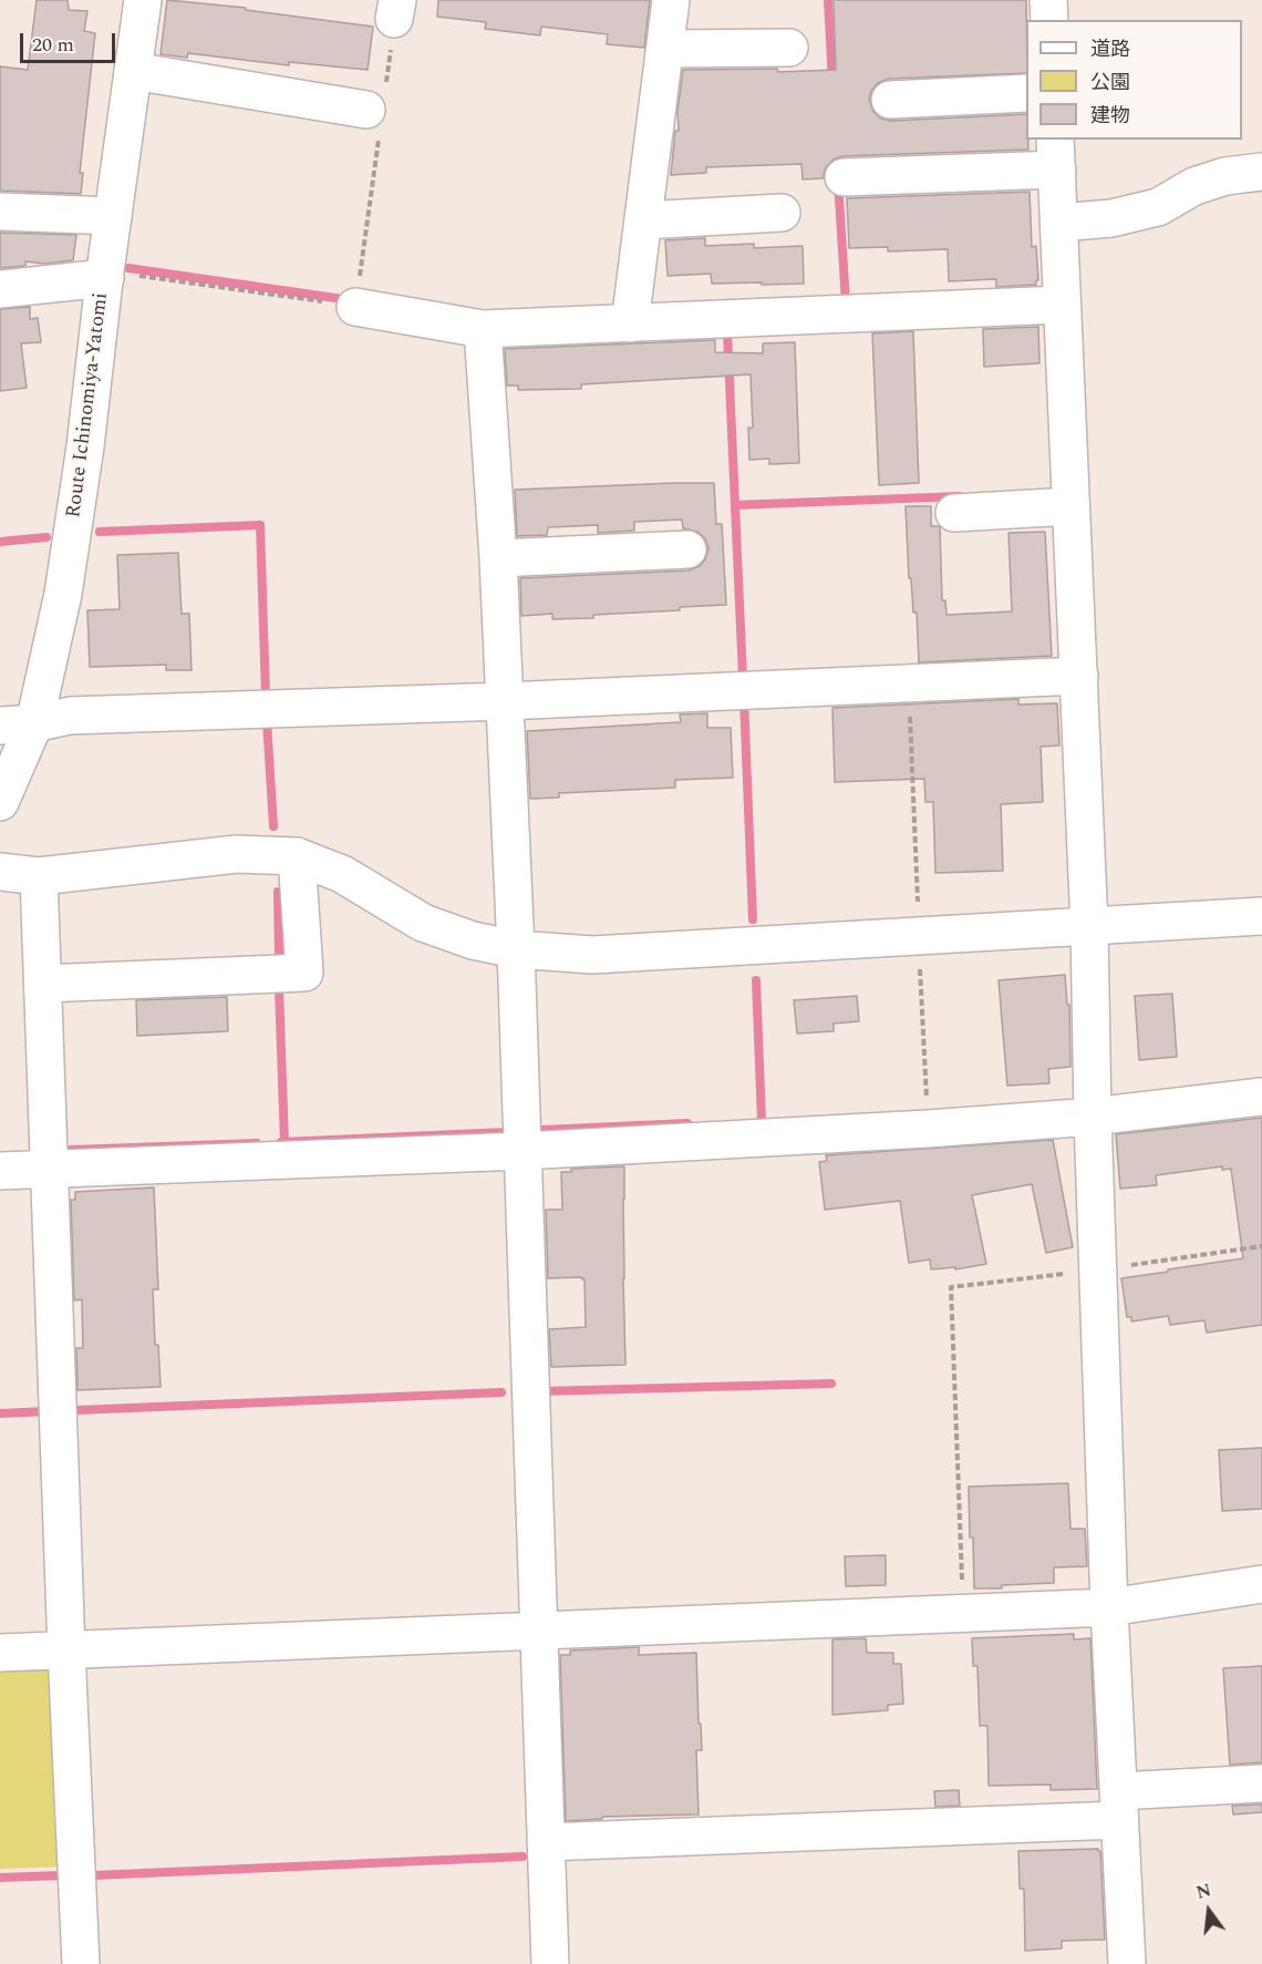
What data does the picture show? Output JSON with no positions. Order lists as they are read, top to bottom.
{
  "streets": {
    "street": ["Route Ichinomiya-Yatomi"]
  },
  "legend": ["道路", "公園", "建物"],
  "scale_bar": "20 m",
  "north": "top"
}
